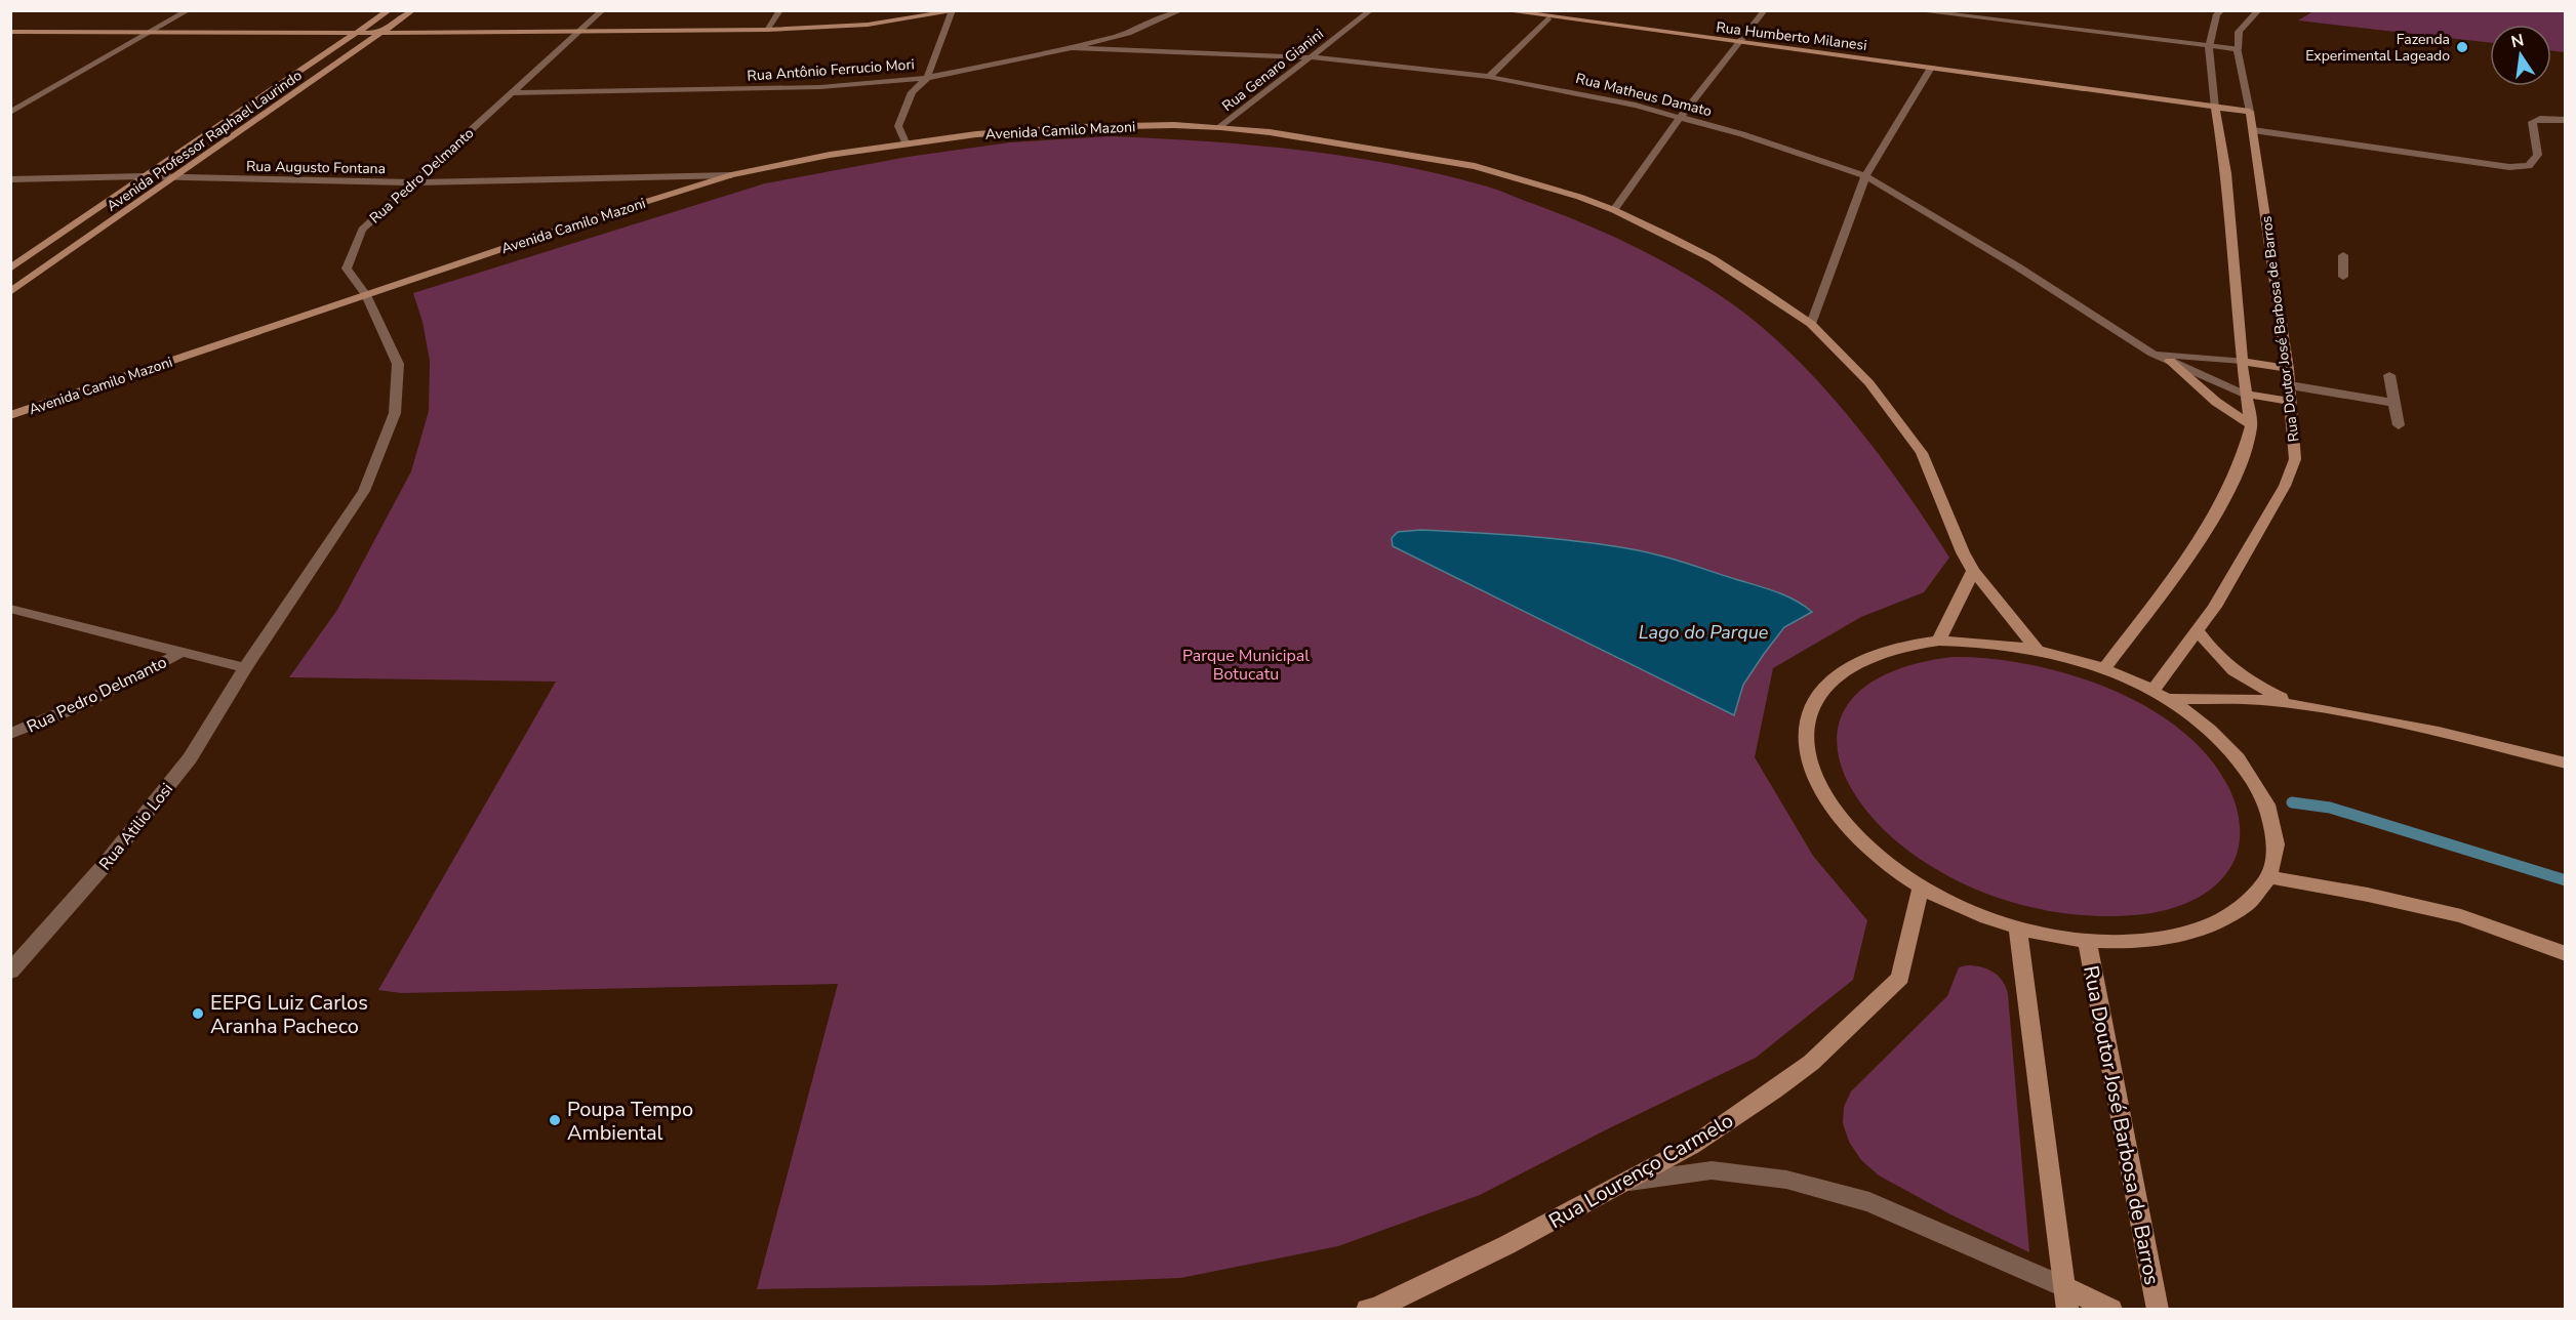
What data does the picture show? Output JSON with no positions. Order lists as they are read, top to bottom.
{
  "streets": {
    "main road": [
      "Rua Humberto Milanesi",
      "Avenida Camilo Mazoni",
      "Avenida Professor Raphael Laurindo",
      "Rua Doutor José Barbosa de Barros",
      "Rua Lourenço Carmelo"
    ],
    "street": [
      "Rua Antônio Ferrucio Mori",
      "Rua Genaro Gianini",
      "Rua Matheus Damato",
      "Rua Augusto Fontana",
      "Rua Pedro Delmanto",
      "Rua Atilio Losi"
    ]
  },
  "crossings": [
    ["Rua Humberto Milanesi", "Rua Doutor José Barbosa de Barros"],
    ["Rua Antônio Ferrucio Mori", "Rua Matheus Damato"],
    ["Rua Antônio Ferrucio Mori", "Rua Pedro Delmanto"],
    ["Rua Genaro Gianini", "Rua Matheus Damato"],
    ["Rua Genaro Gianini", "Avenida Camilo Mazoni"],
    ["Avenida Camilo Mazoni", "Rua Augusto Fontana"],
    ["Avenida Camilo Mazoni", "Rua Pedro Delmanto"],
    ["Avenida Camilo Mazoni", "Rua Doutor José Barbosa de Barros"],
    ["Avenida Professor Raphael Laurindo", "Rua Augusto Fontana"],
    ["Rua Augusto Fontana", "Rua Pedro Delmanto"],
    ["Rua Pedro Delmanto", "Rua Atilio Losi"],
    ["Rua Doutor José Barbosa de Barros", "Rua Lourenço Carmelo"]
  ],
  "water": ["Lago do Parque"],
  "parks": ["Parque Municipal Botucatu"],
  "places": ["Fazenda Experimental Lageado", "EEPG Luiz Carlos Aranha Pacheco", "Poupa Tempo Ambiental"],
  "north": "top"
}
